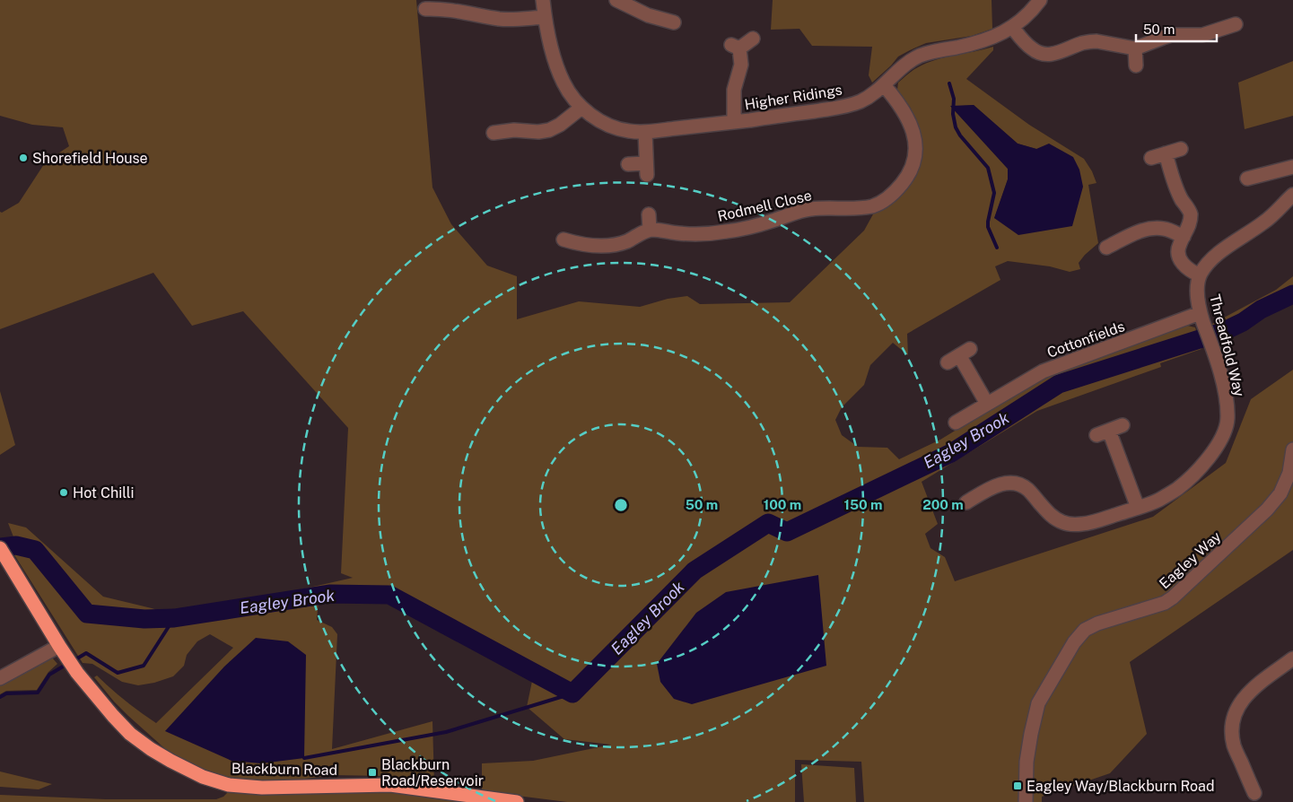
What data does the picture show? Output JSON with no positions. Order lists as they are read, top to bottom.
{
  "streets": {
    "highway": ["Blackburn Road"],
    "street": [
      "Higher Ridings",
      "Rodmell Close",
      "Cottonfields",
      "Threadfold Way",
      "Eagley Way"
    ]
  },
  "crossings": [
    ["Higher Ridings", "Rodmell Close"],
    ["Cottonfields", "Threadfold Way"]
  ],
  "water": ["Eagley Brook"],
  "places": {
    "other": ["Shorefield House", "Hot Chilli"],
    "transit": ["Blackburn Road/Reservoir", "Eagley Way/Blackburn Road"]
  },
  "scale_bar": "50 m",
  "rings": [
    "50 m",
    "100 m",
    "150 m",
    "200 m"
  ]
}
